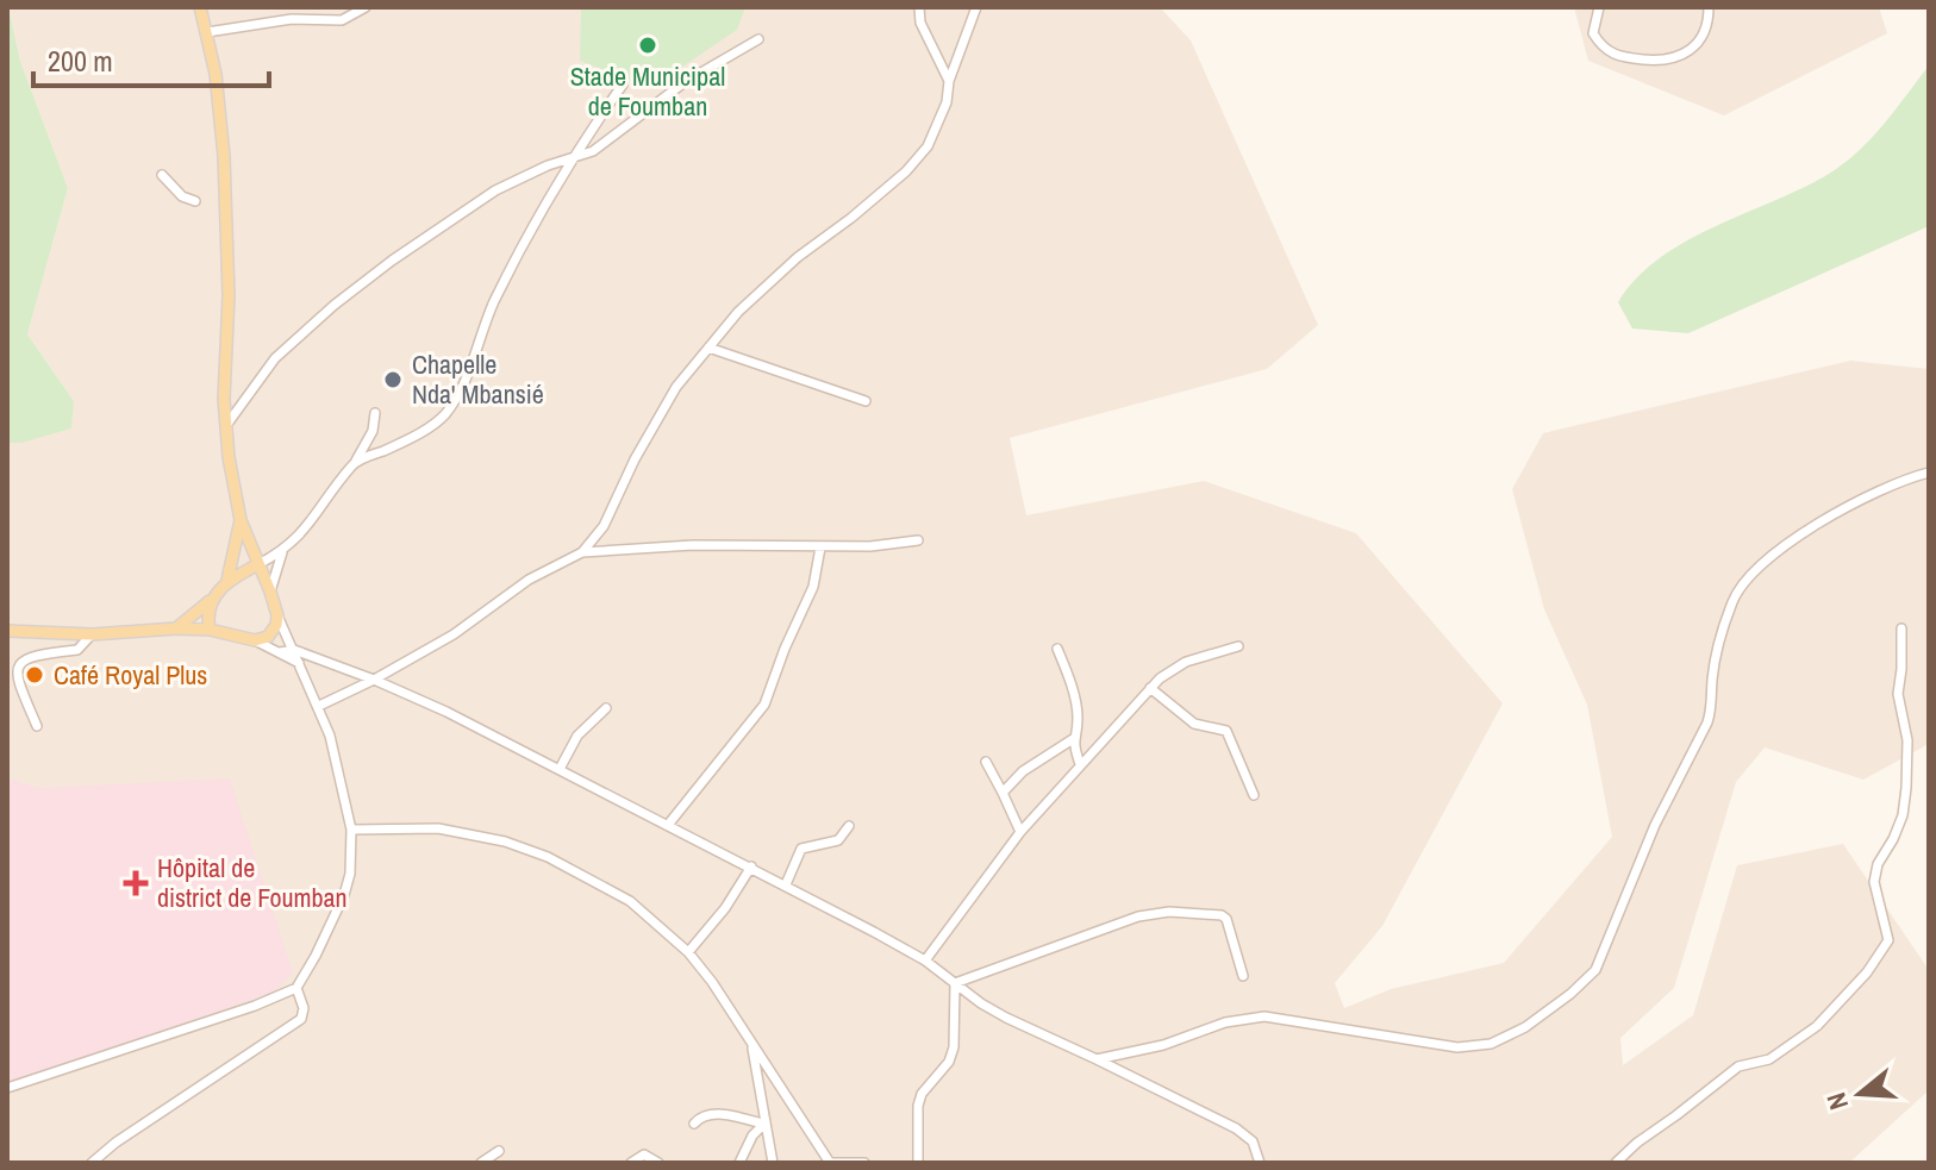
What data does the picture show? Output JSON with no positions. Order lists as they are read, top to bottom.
{
  "places": {
    "other": ["Stade Municipal de Foumban", "Chapelle Nda' Mbansié", "Café Royal Plus"],
    "health": ["Hôpital de district de Foumban"]
  },
  "scale_bar": "200 m",
  "north": "left"
}
